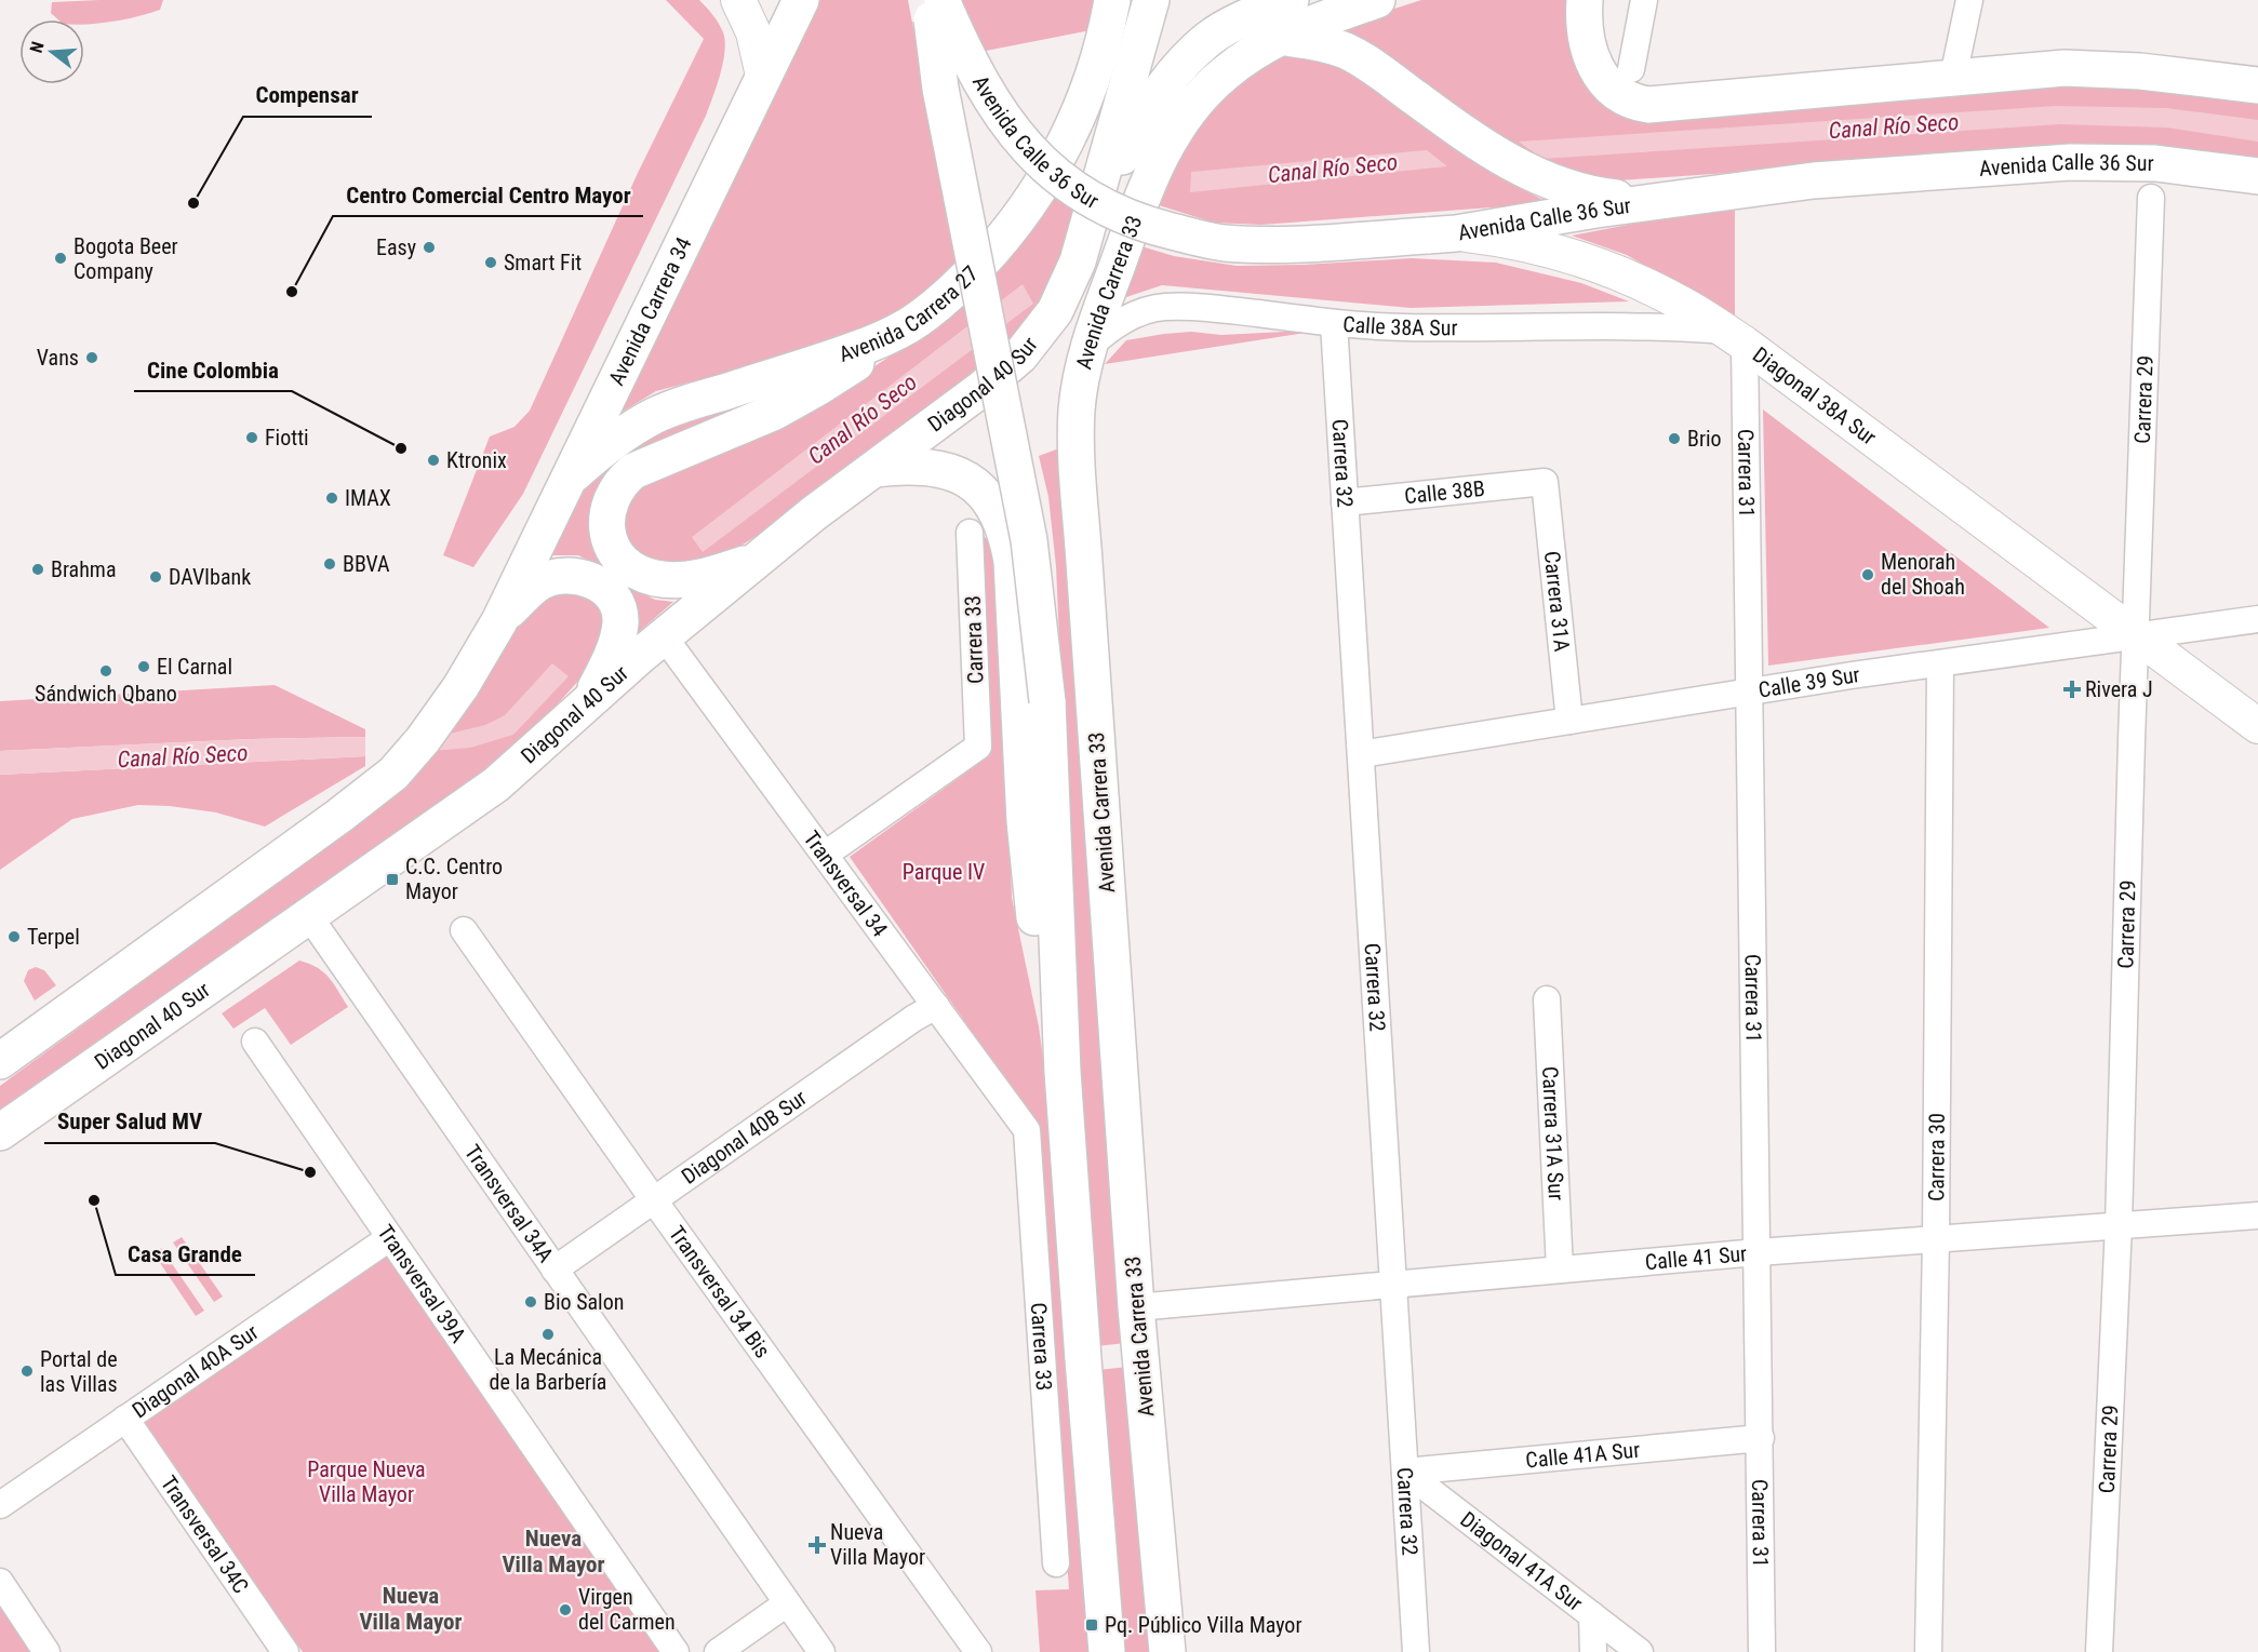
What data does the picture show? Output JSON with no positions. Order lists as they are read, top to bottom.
{
  "streets": {
    "main road": [
      "Avenida Calle 36 Sur",
      "Avenida Carrera 33",
      "Avenida Carrera 34",
      "Avenida Carrera 27",
      "Diagonal 40 Sur"
    ],
    "street": [
      "Calle 38A Sur",
      "Diagonal 38A Sur",
      "Carrera 29",
      "Carrera 32",
      "Carrera 31",
      "Calle 38B",
      "Carrera 31A",
      "Carrera 33",
      "Calle 39 Sur",
      "Transversal 34",
      "Carrera 31A Sur",
      "Diagonal 40B Sur",
      "Carrera 30",
      "Transversal 34A",
      "Calle 41 Sur",
      "Transversal 39A",
      "Transversal 34 Bis",
      "Diagonal 40A Sur",
      "Calle 41A Sur",
      "Transversal 34C",
      "Diagonal 41A Sur"
    ]
  },
  "crossings": [
    ["Avenida Calle 36 Sur", "Diagonal 38A Sur"],
    ["Avenida Carrera 33", "Calle 38A Sur"],
    ["Avenida Carrera 33", "Calle 41 Sur"],
    ["Avenida Carrera 34", "Avenida Carrera 27"],
    ["Calle 38A Sur", "Diagonal 38A Sur"],
    ["Calle 38A Sur", "Carrera 32"],
    ["Calle 38A Sur", "Carrera 31"],
    ["Diagonal 40 Sur", "Transversal 34"],
    ["Diagonal 40 Sur", "Transversal 34A"],
    ["Diagonal 38A Sur", "Carrera 29"],
    ["Diagonal 38A Sur", "Carrera 31"],
    ["Diagonal 38A Sur", "Calle 39 Sur"],
    ["Carrera 29", "Calle 39 Sur"],
    ["Carrera 29", "Calle 41 Sur"],
    ["Carrera 32", "Calle 38B"],
    ["Carrera 32", "Calle 39 Sur"],
    ["Carrera 32", "Calle 41 Sur"],
    ["Carrera 32", "Calle 41A Sur"],
    ["Carrera 32", "Diagonal 41A Sur"],
    ["Carrera 31", "Calle 39 Sur"],
    ["Carrera 31", "Calle 41 Sur"],
    ["Carrera 31", "Calle 41A Sur"],
    ["Calle 38B", "Carrera 31A"],
    ["Carrera 31A", "Calle 39 Sur"],
    ["Carrera 33", "Transversal 34"],
    ["Calle 39 Sur", "Carrera 30"],
    ["Transversal 34", "Diagonal 40B Sur"],
    ["Carrera 31A Sur", "Calle 41 Sur"],
    ["Diagonal 40B Sur", "Transversal 34A"],
    ["Diagonal 40B Sur", "Transversal 34 Bis"],
    ["Carrera 30", "Calle 41 Sur"],
    ["Transversal 39A", "Diagonal 40A Sur"],
    ["Diagonal 40A Sur", "Transversal 34C"],
    ["Calle 41A Sur", "Diagonal 41A Sur"]
  ],
  "districts": ["Nueva Villa Mayor", "Nueva Villa Mayor"],
  "water": ["Canal Río Seco"],
  "parks": ["Parque IV", "Parque Nueva Villa Mayor"],
  "places": {
    "other": [
      "Compensar",
      "Easy",
      "Bogota Beer Company",
      "Smart Fit",
      "Centro Comercial Centro Mayor",
      "Vans",
      "Fiotti",
      "Brio",
      "Cine Colombia",
      "Ktronix",
      "IMAX",
      "BBVA",
      "Brahma",
      "Menorah del Shoah",
      "DAVIbank",
      "El Carnal",
      "Sándwich Qbano",
      "Terpel",
      "Super Salud MV",
      "Casa Grande",
      "Bio Salon",
      "La Mecánica de la Barbería",
      "Portal de las Villas",
      "Virgen del Carmen"
    ],
    "health": ["Rivera J", "Nueva Villa Mayor"],
    "transit": ["C.C. Centro Mayor", "Pq. Público Villa Mayor"]
  },
  "north": "left"
}
